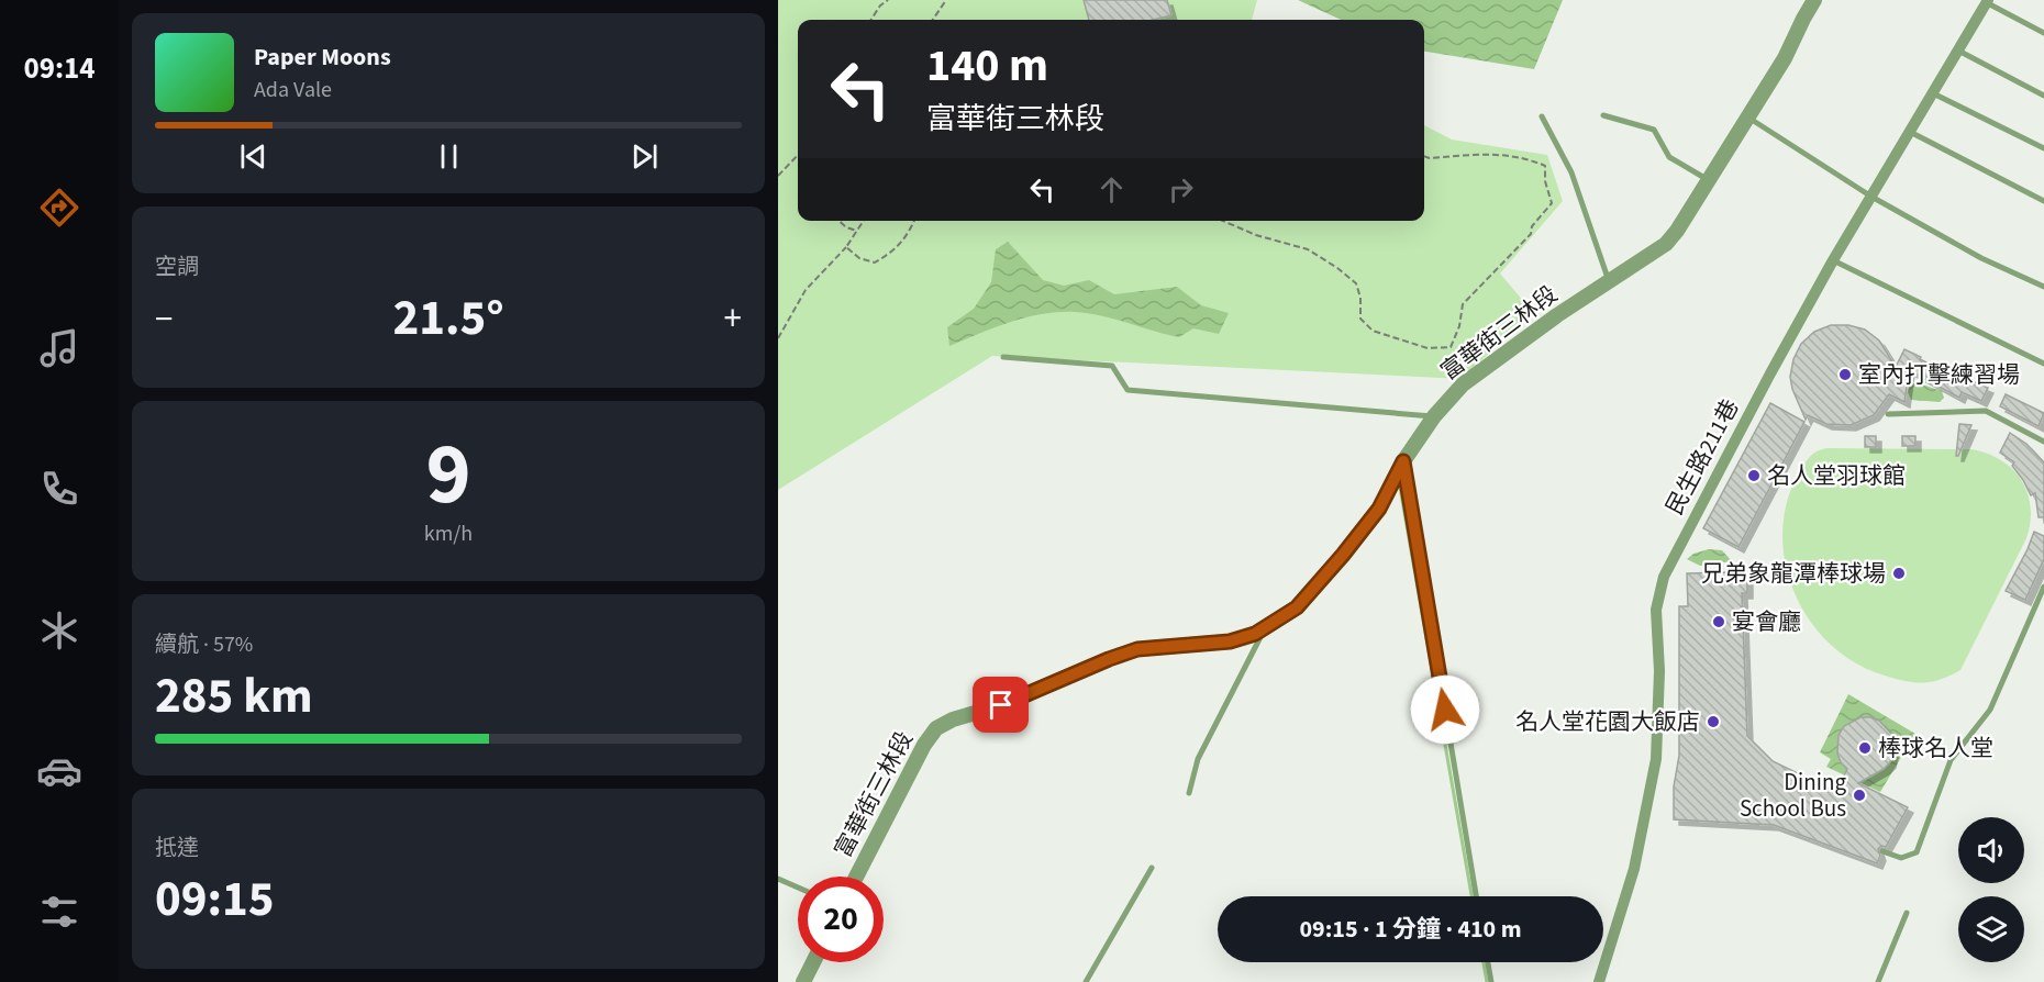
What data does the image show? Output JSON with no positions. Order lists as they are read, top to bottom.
{
  "streets": {
    "street": ["富華街三林段", "民生路211巷"]
  },
  "places": [
    "室內打擊練習場",
    "名人堂羽球館",
    "兄弟象龍潭棒球場",
    "宴會廳",
    "名人堂花園大飯店",
    "棒球名人堂",
    "Dining School Bus"
  ],
  "page": {
    "tabs": "09:14",
    "turn": ["140 m", "富華街三林段"],
    "song": ["Paper Moons", "Ada Vale"],
    "tile": [
      "空調",
      ["9", "km/h"],
      ["續航 · 57%", "285 km"],
      ["抵達", "09:15"]
    ],
    "heat": ["−", "21.5°", "+"],
    "limit": "20",
    "trip": "09:15 · 1 分鐘 · 410 m"
  }
}
